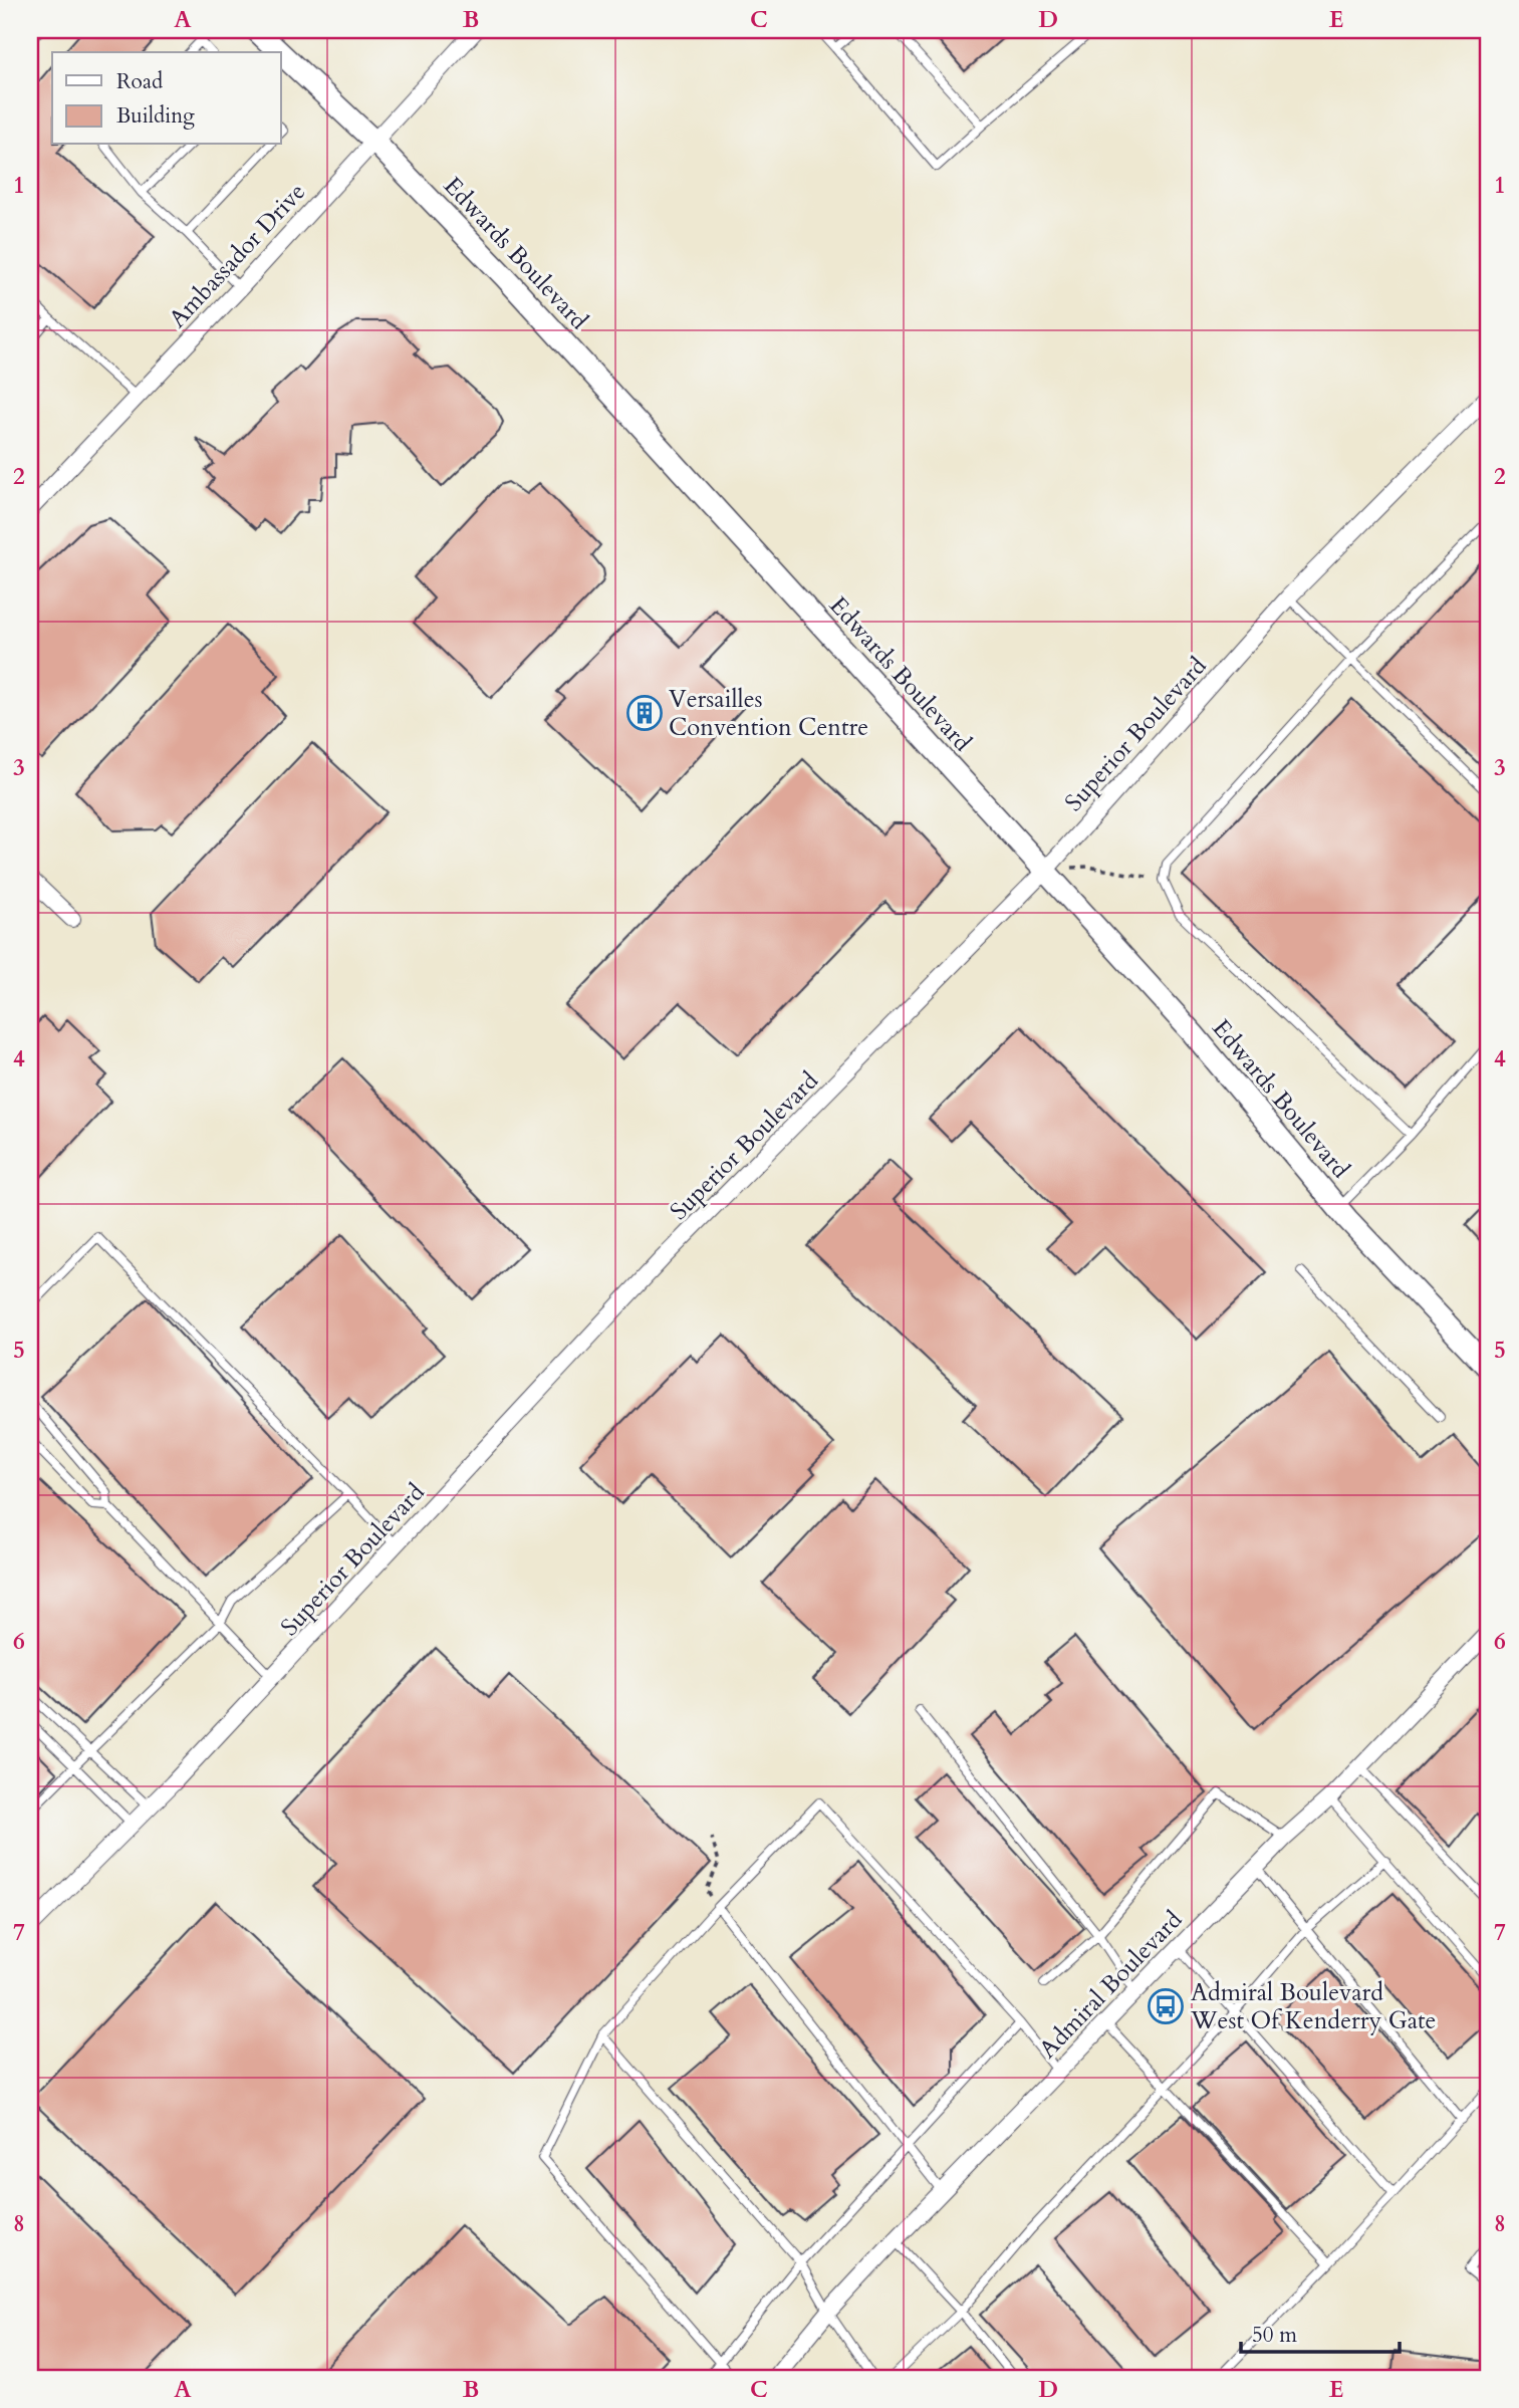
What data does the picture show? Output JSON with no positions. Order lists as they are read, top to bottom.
{
  "streets": {
    "street": [
      "Edwards Boulevard",
      "Ambassador Drive",
      "Superior Boulevard",
      "Admiral Boulevard"
    ]
  },
  "crossings": [
    ["Edwards Boulevard", "Ambassador Drive"],
    ["Edwards Boulevard", "Superior Boulevard"]
  ],
  "places": {
    "building": ["Versailles Convention Centre"],
    "bus stop": ["Admiral Boulevard West Of Kenderry Gate"]
  },
  "legend": ["Road", "Building"],
  "scale_bar": "50 m",
  "grid": {
    "columns": [
      "A",
      "B",
      "C",
      "D",
      "E"
    ],
    "rows": [
      "1",
      "2",
      "3",
      "4",
      "5",
      "6",
      "7",
      "8"
    ]
  }
}
